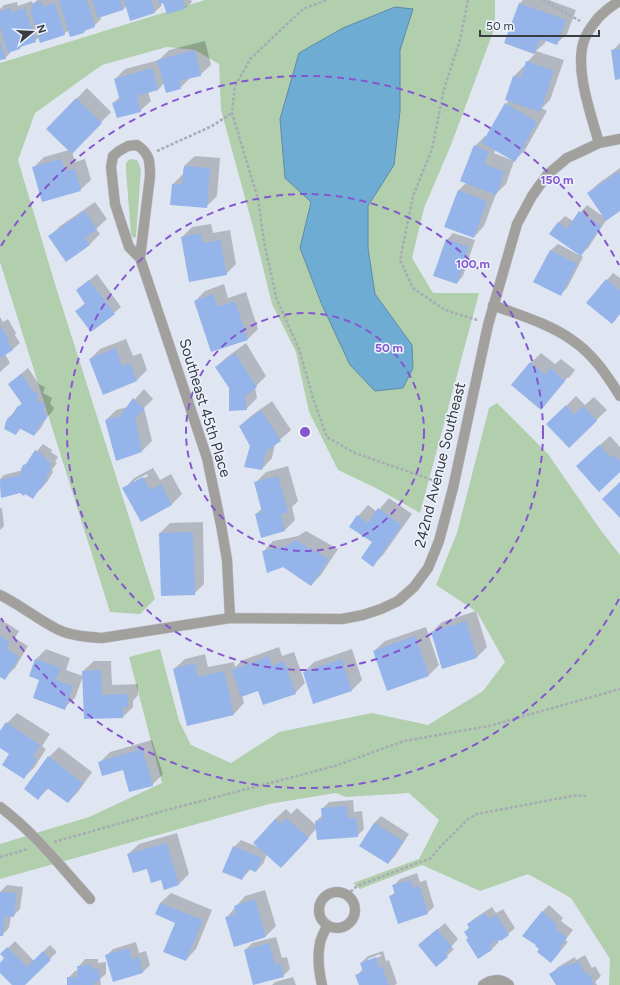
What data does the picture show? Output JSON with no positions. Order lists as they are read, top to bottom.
{
  "streets": {
    "street": ["Southeast 45th Place", "242nd Avenue Southeast"]
  },
  "crossings": [
    ["Southeast 45th Place", "242nd Avenue Southeast"]
  ],
  "scale_bar": "50 m",
  "north": "right",
  "rings": ["150 m", "100 m", "50 m"]
}
